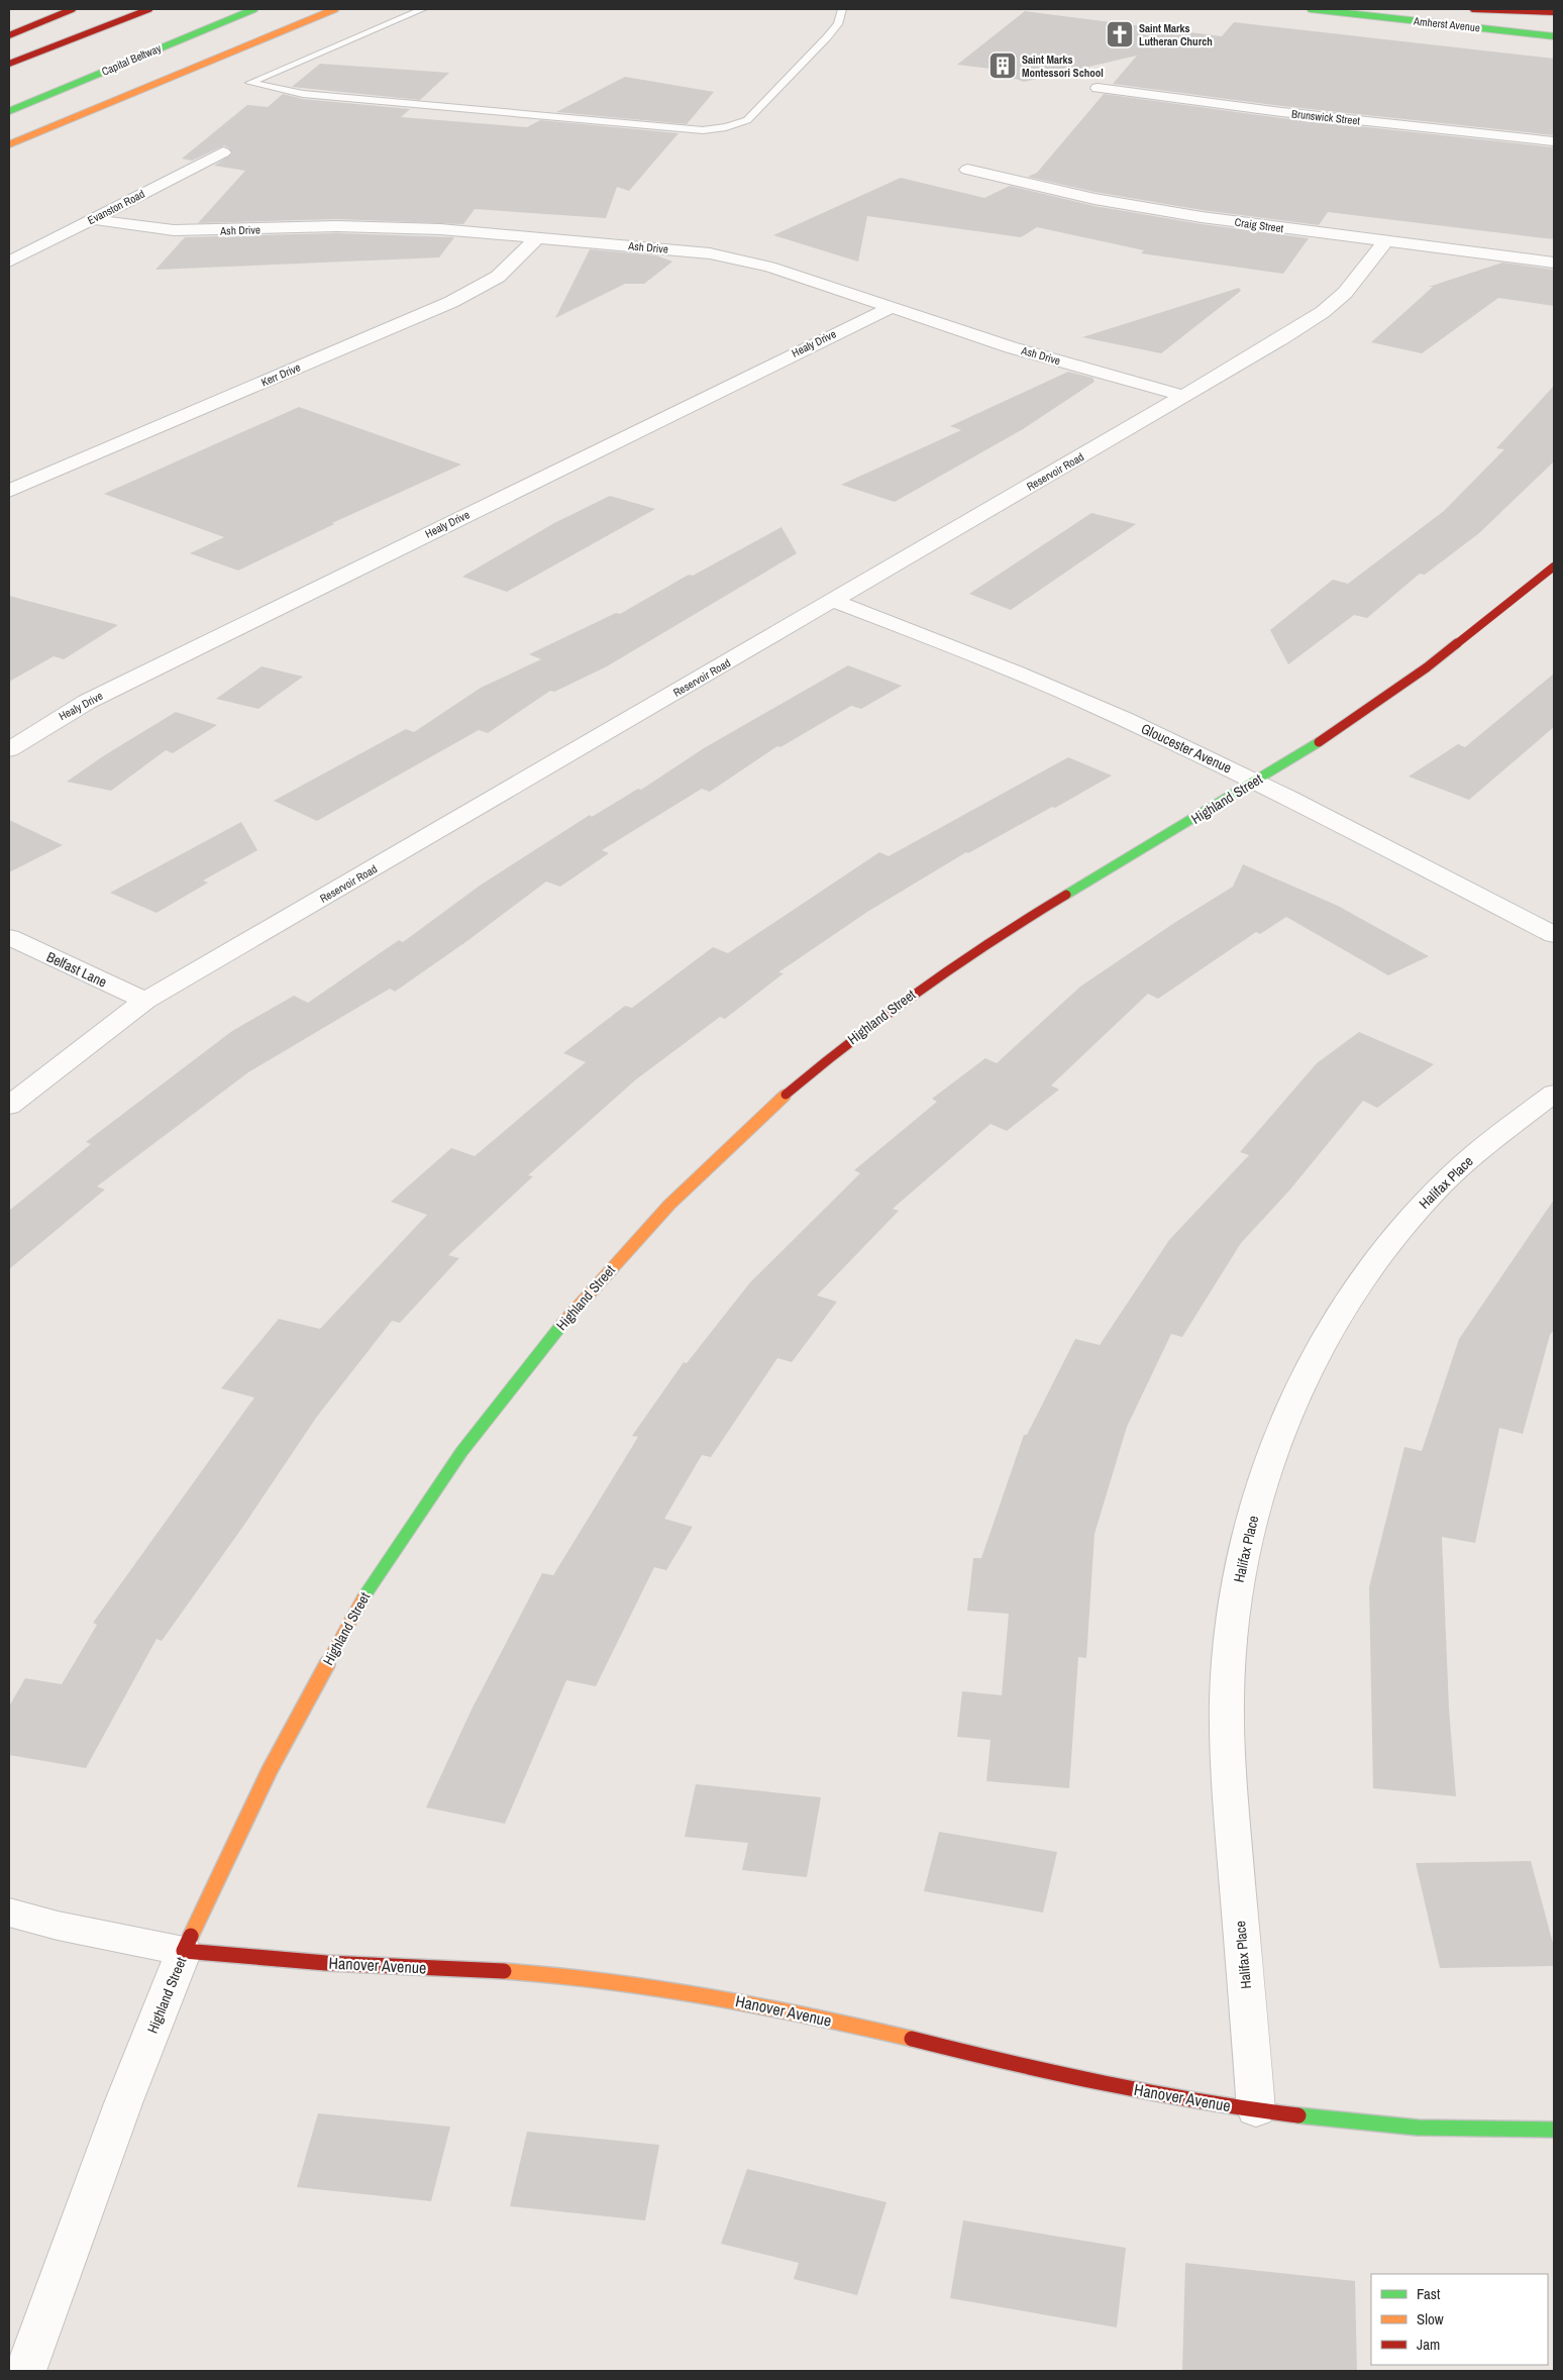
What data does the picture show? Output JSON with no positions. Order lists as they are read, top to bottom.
{
  "streets": {
    "main road": [
      "Amherst Avenue",
      "Capital Beltway",
      "Highland Street",
      "Hanover Avenue"
    ],
    "street": [
      "Brunswick Street",
      "Evanston Road",
      "Craig Street",
      "Ash Drive",
      "Healy Drive",
      "Kerr Drive",
      "Reservoir Road",
      "Gloucester Avenue",
      "Belfast Lane",
      "Halifax Place"
    ]
  },
  "crossings": [
    ["Evanston Road", "Ash Drive"],
    ["Craig Street", "Reservoir Road"],
    ["Ash Drive", "Healy Drive"],
    ["Ash Drive", "Kerr Drive"],
    ["Ash Drive", "Reservoir Road"],
    ["Reservoir Road", "Gloucester Avenue"],
    ["Reservoir Road", "Belfast Lane"],
    ["Gloucester Avenue", "Highland Street"],
    ["Highland Street", "Hanover Avenue"],
    ["Halifax Place", "Hanover Avenue"]
  ],
  "places": {
    "church": ["Saint Marks Lutheran Church"],
    "building": ["Saint Marks Montessori School"]
  },
  "legend": ["Fast", "Slow", "Jam"]
}
